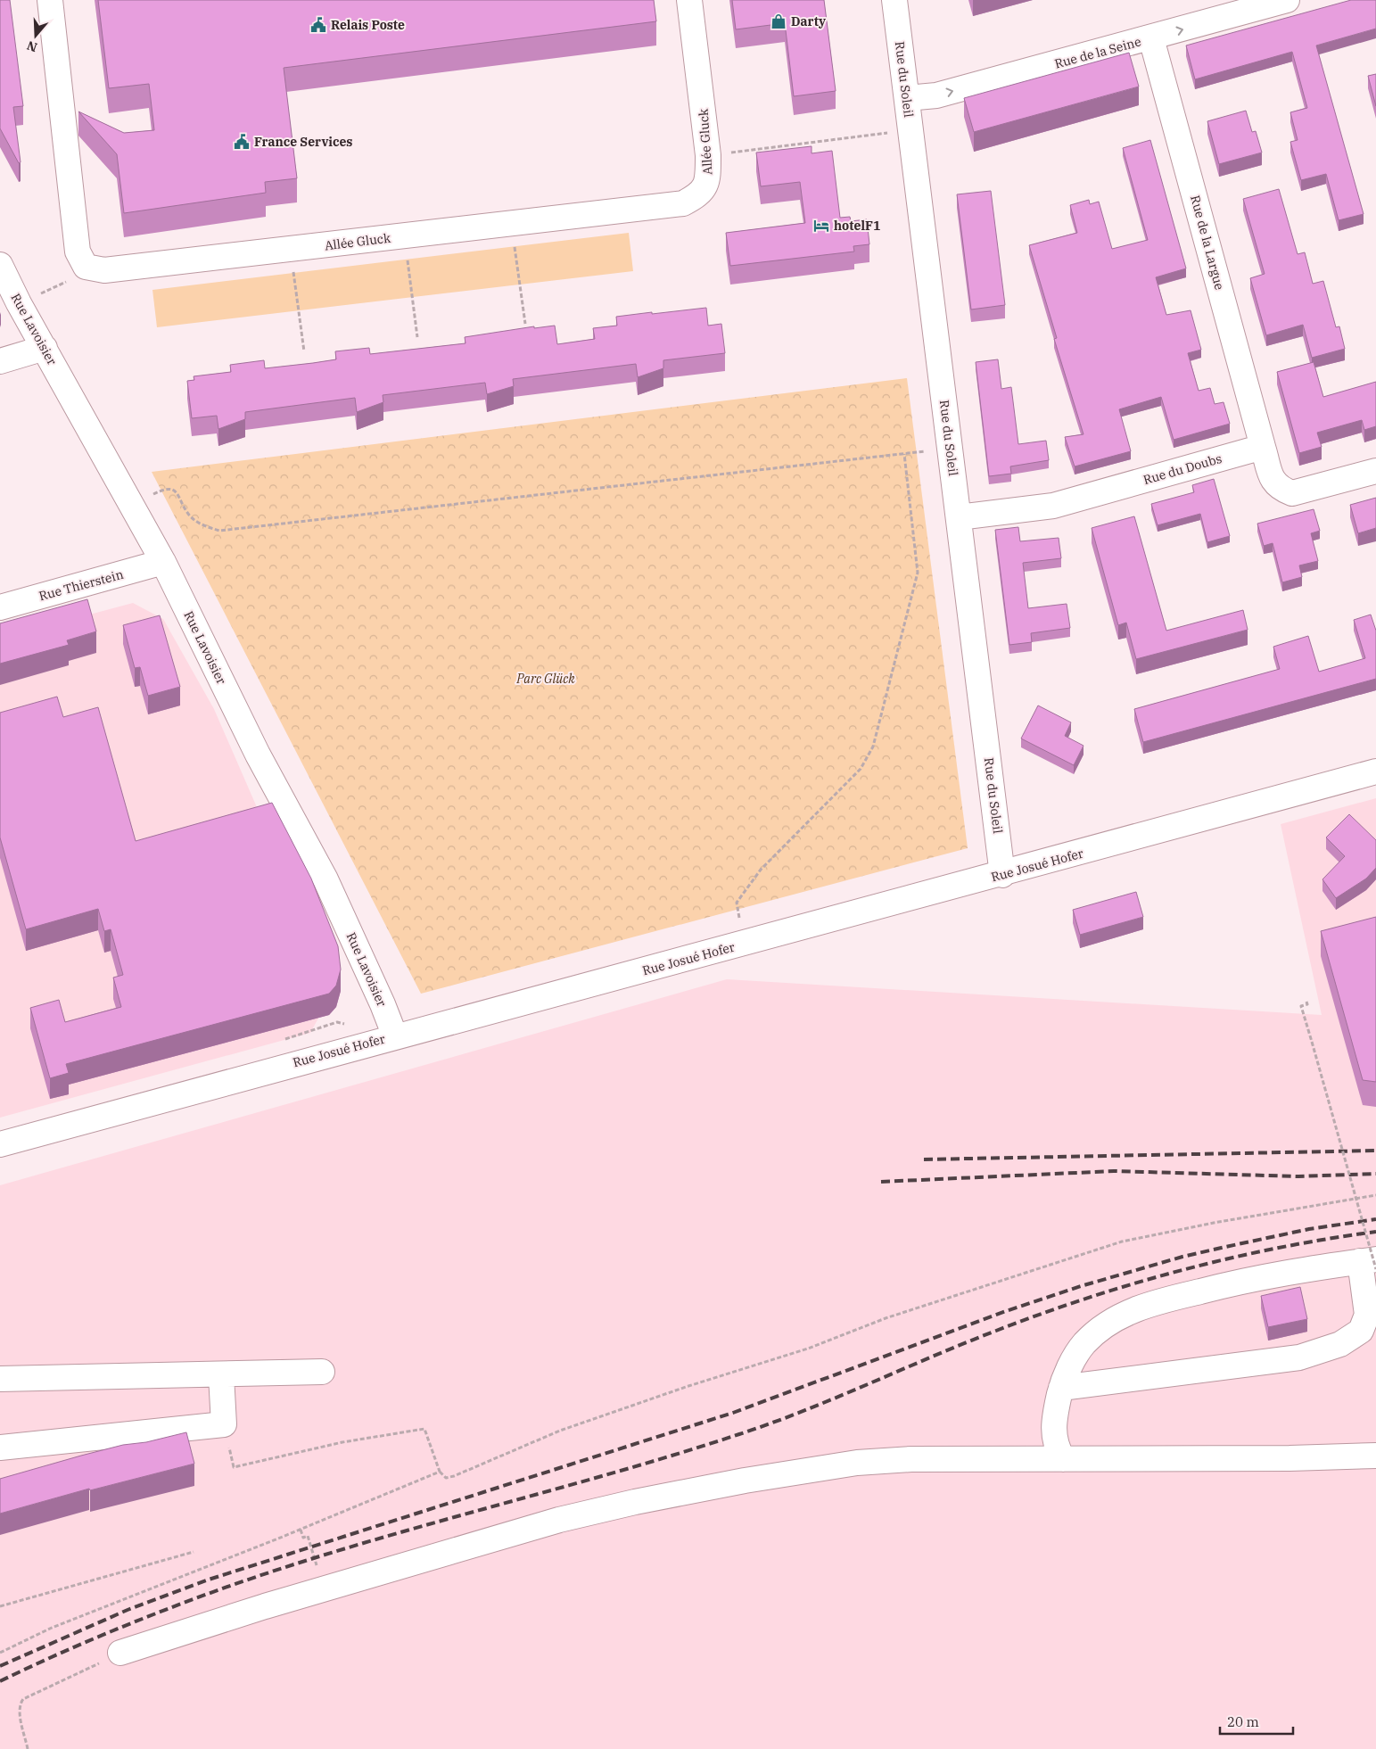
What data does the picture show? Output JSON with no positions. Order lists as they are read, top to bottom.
{
  "streets": {
    "street": [
      "Rue de la Seine",
      "Rue du Soleil",
      "Allée Gluck",
      "Rue de la Largue",
      "Rue Lavoisier",
      "Rue du Doubs",
      "Rue Thierstein",
      "Rue Josué Hofer"
    ]
  },
  "crossings": [
    ["Rue de la Seine", "Rue du Soleil"],
    ["Rue de la Seine", "Rue de la Largue"],
    ["Rue du Soleil", "Rue du Doubs"],
    ["Rue du Soleil", "Rue Josué Hofer"],
    ["Rue de la Largue", "Rue du Doubs"],
    ["Rue Lavoisier", "Rue Thierstein"],
    ["Rue Lavoisier", "Rue Josué Hofer"]
  ],
  "one_way": ["Rue de la Seine"],
  "parks": ["Parc Glück"],
  "places": {
    "shop": ["Darty"],
    "public building": ["Relais Poste", "France Services"],
    "hotel": ["hotelF1"]
  },
  "scale_bar": "20 m",
  "north": "bottom"
}
